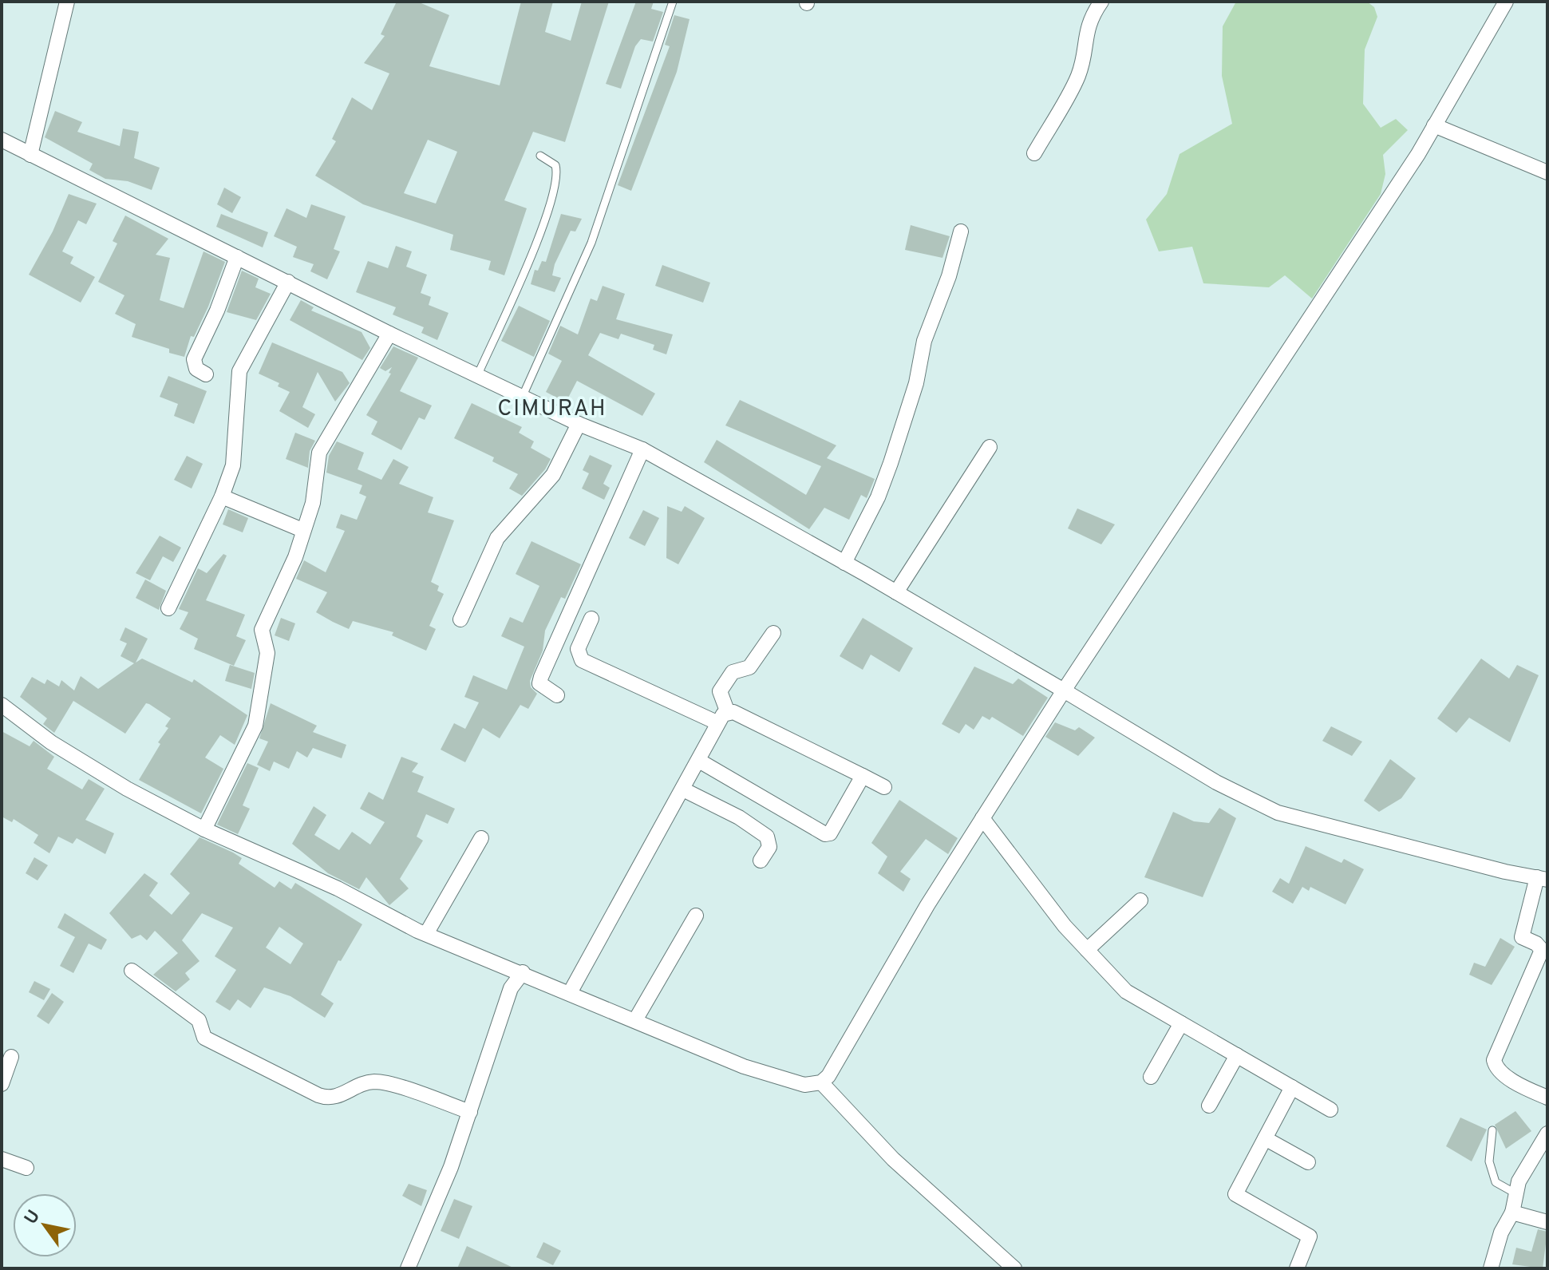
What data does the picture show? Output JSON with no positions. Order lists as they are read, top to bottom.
{
  "districts": ["CIMURAH"],
  "north": "top left"
}
